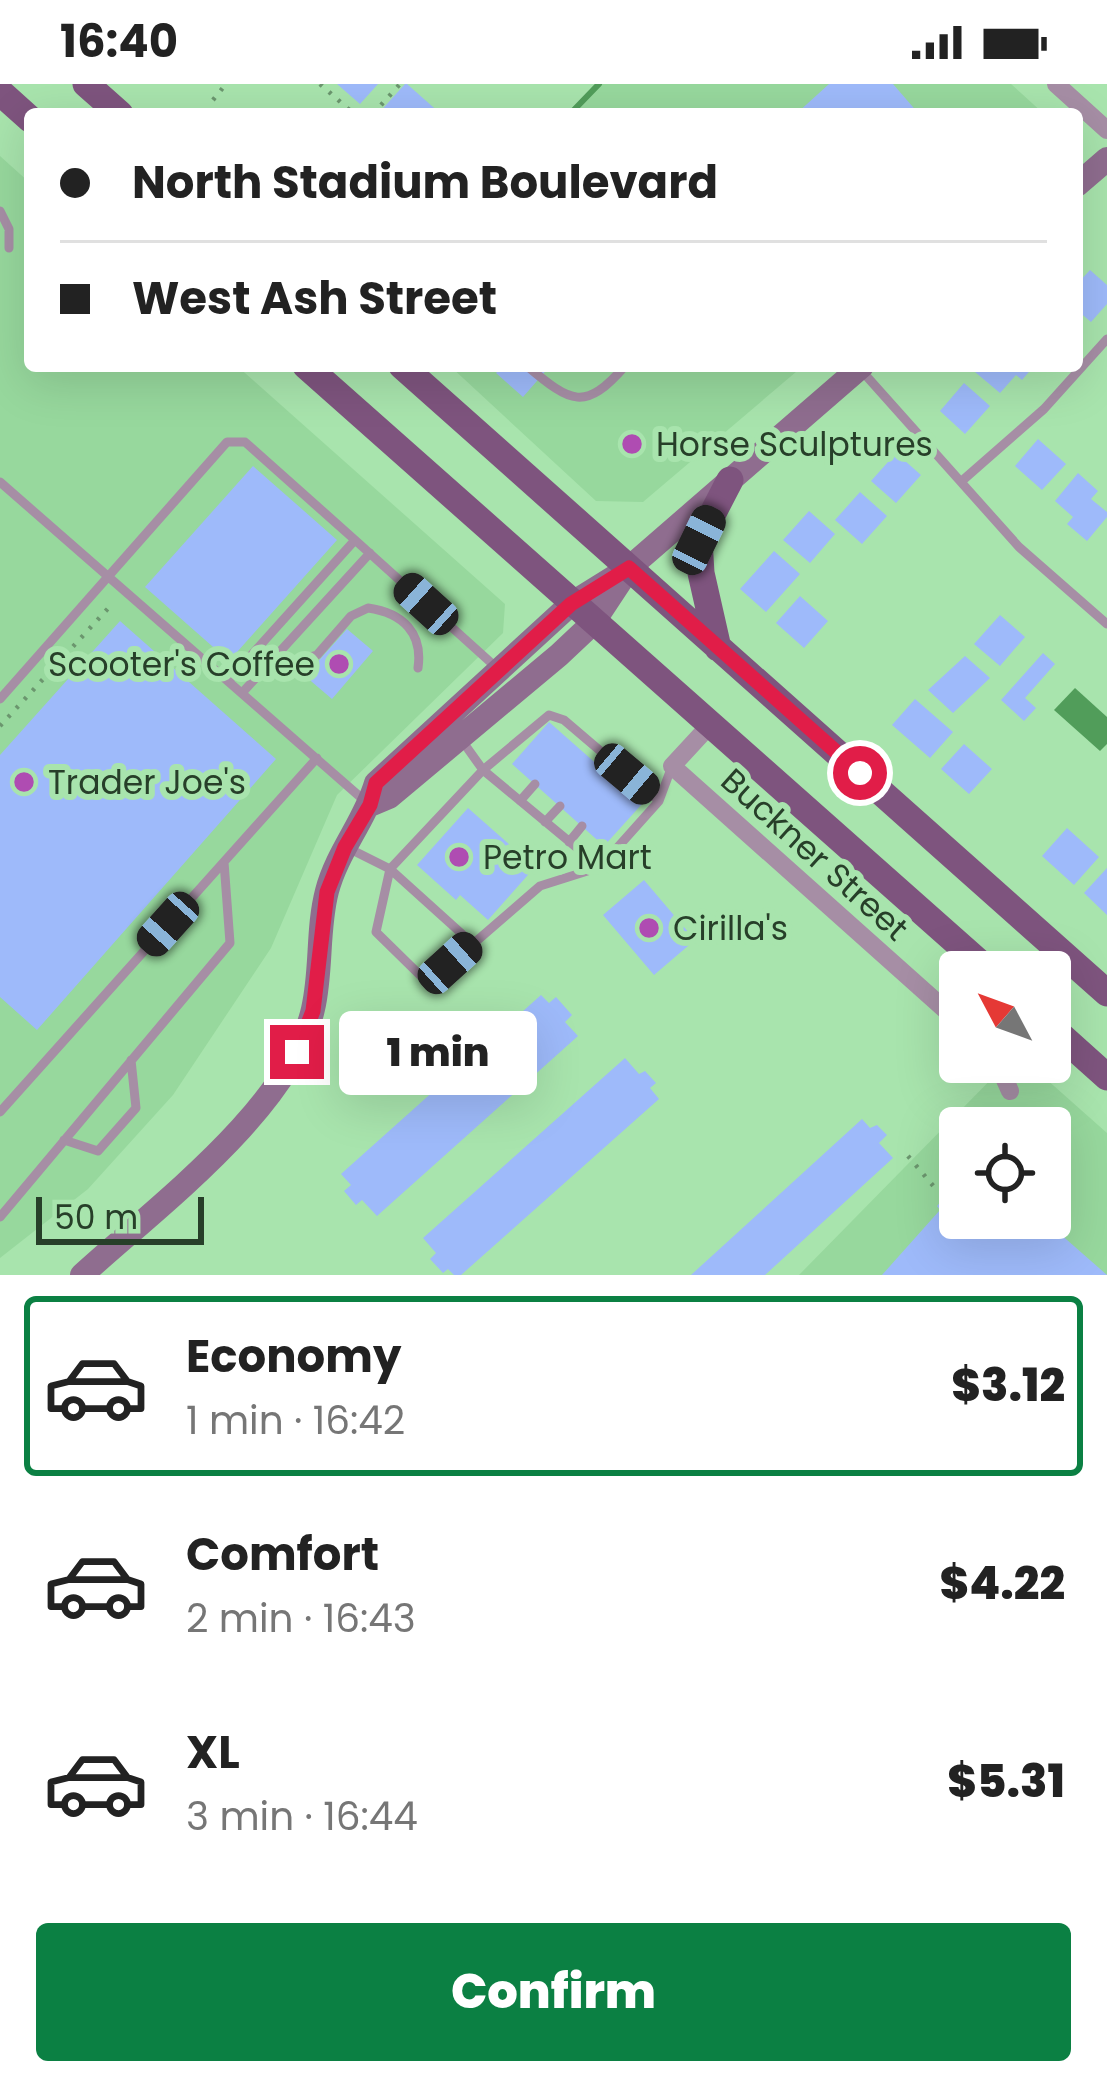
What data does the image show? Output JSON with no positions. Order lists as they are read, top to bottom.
{
  "streets": {
    "street": ["Buckner Street"]
  },
  "places": [
    "Horse Sculptures",
    "Scooter's Coffee",
    "Trader Joe's",
    "Petro Mart",
    "Cirilla's"
  ],
  "scale_bar": "50 m",
  "north": "top left",
  "page": {
    "status": "16:40",
    "banner": ["North Stadium Boulevard", "West Ash Street"],
    "bubble": "1 min",
    "scale": "50 m",
    "list": [
      {
        "name": "Economy",
        "note": "1 min · 16:42",
        "value": "$3.12"
      },
      {
        "name": "Comfort",
        "note": "2 min · 16:43",
        "value": "$4.22"
      },
      {
        "name": "XL",
        "note": "3 min · 16:44",
        "value": "$5.31"
      }
    ],
    "buttons": "Confirm"
  }
}
